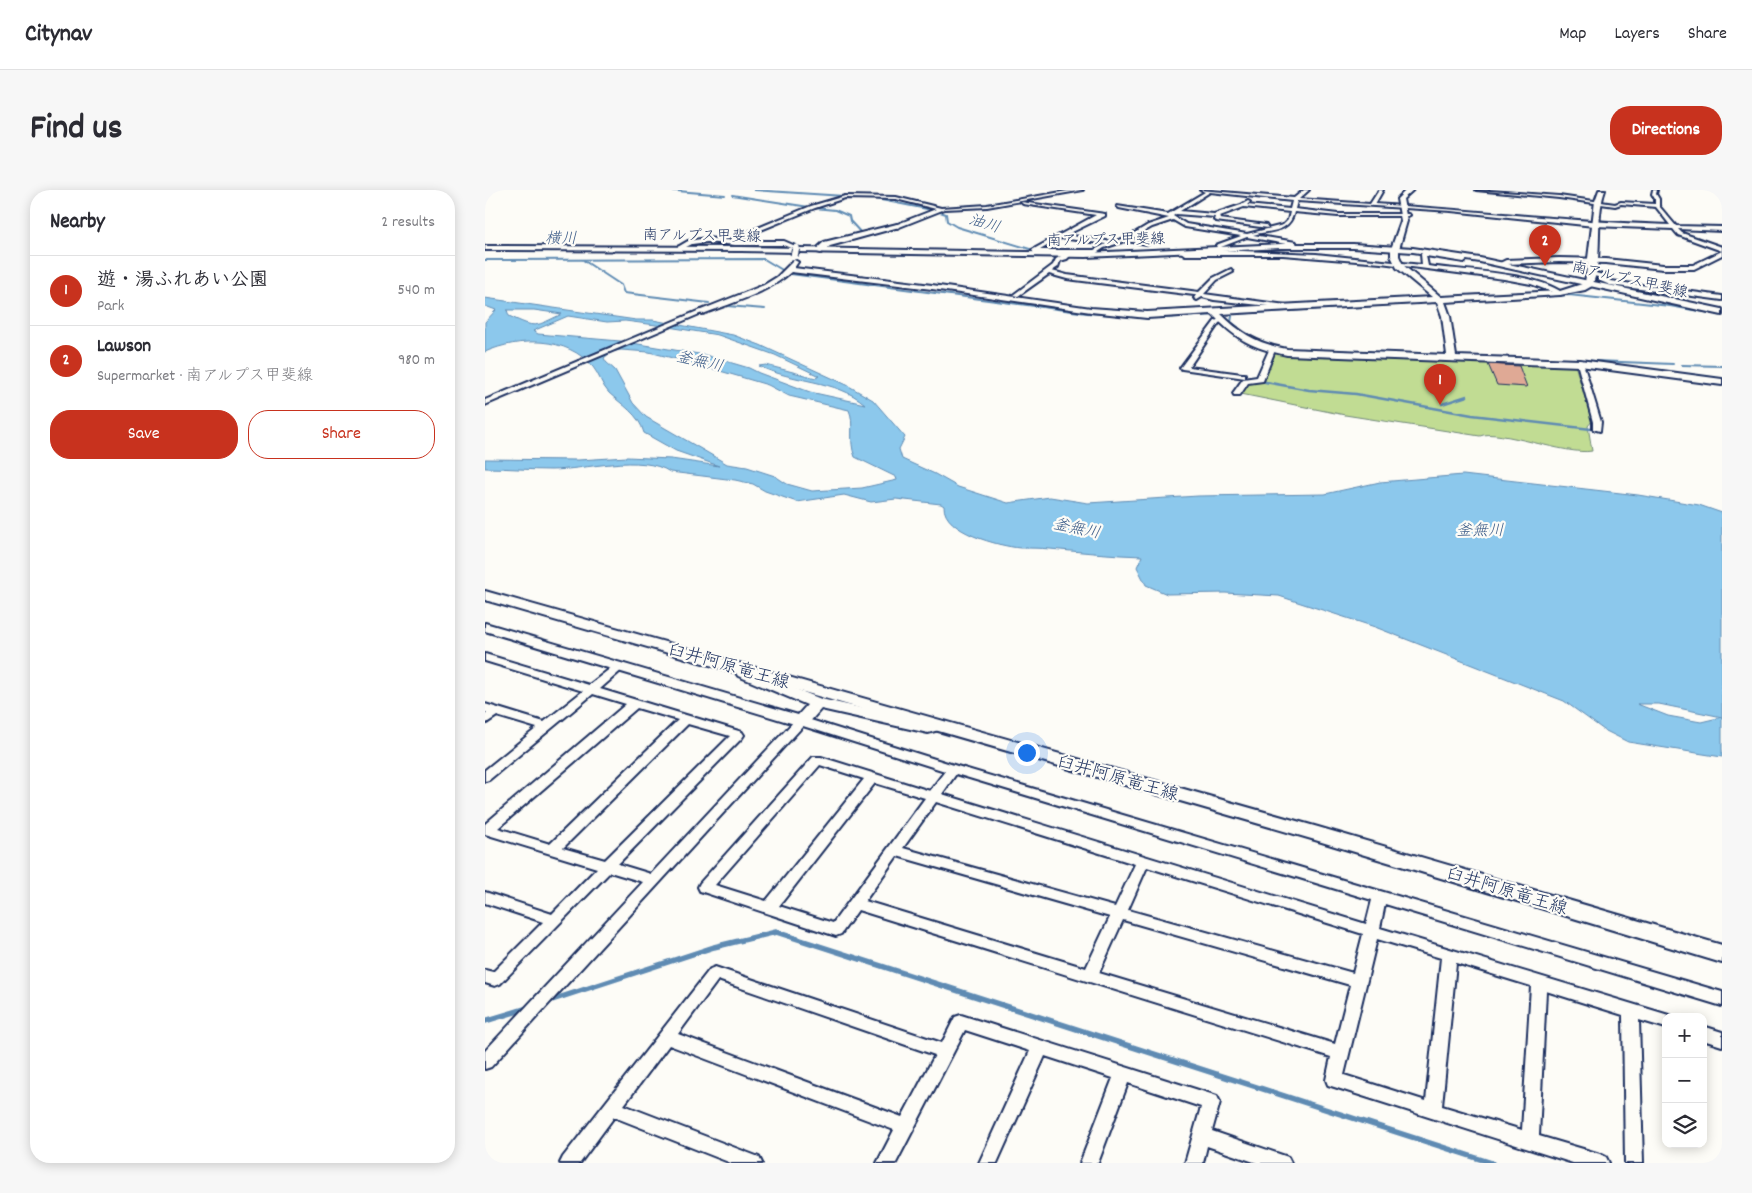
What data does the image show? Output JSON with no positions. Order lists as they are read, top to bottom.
{
  "streets": {
    "main road": ["南アルプス甲斐線", "臼井阿原竜王線"]
  },
  "water": ["油川", "横川", "釜無川"],
  "page": {
    "header": "Citynav",
    "nav": ["Map", "Layers", "Share"],
    "title": "Find us",
    "buttons": [
      "Directions",
      ["Save", "Share"]
    ],
    "heading": ["Nearby", "2 results"],
    "pins": ["2", "1"],
    "list": [
      {
        "mark": "1",
        "name": "遊・湯ふれあい公園",
        "note": "Park",
        "value": "540 m"
      },
      {
        "mark": "2",
        "name": "Lawson",
        "note": "Supermarket · 南アルプス甲斐線",
        "value": "980 m"
      }
    ],
    "map_buttons": ["+", "−"]
  }
}
